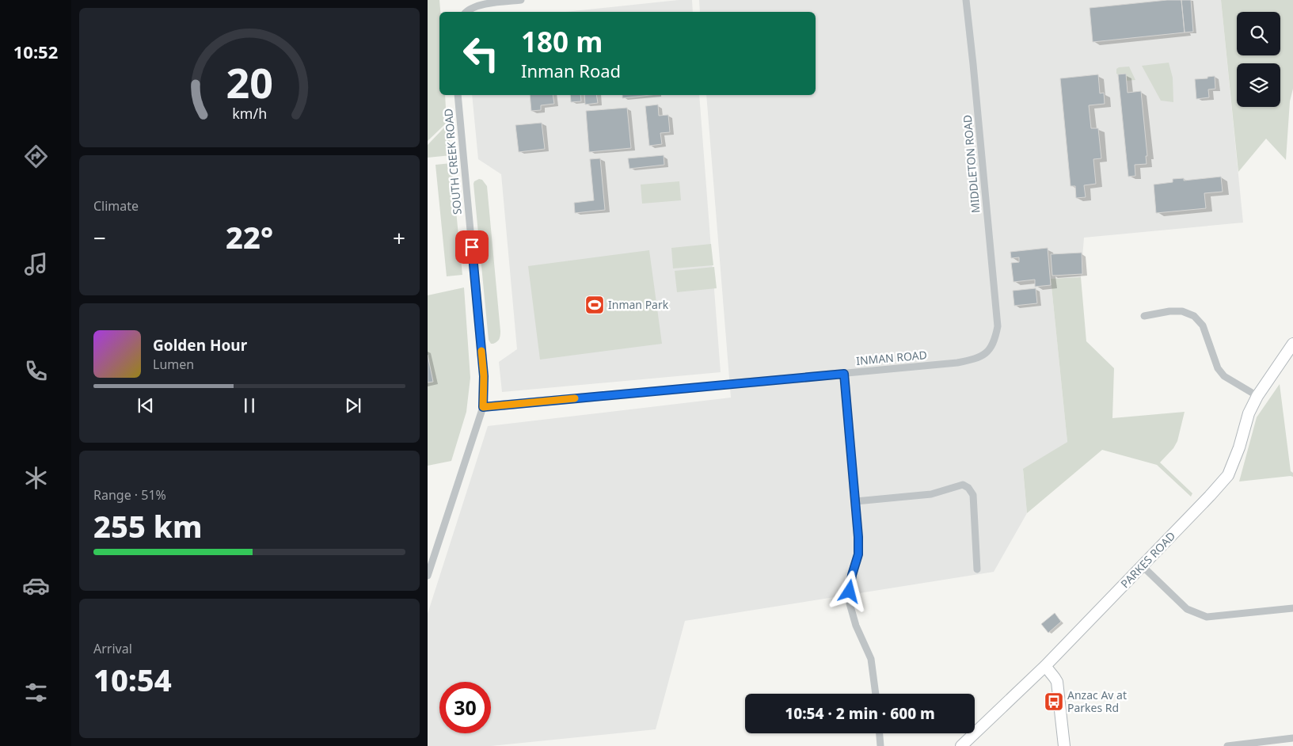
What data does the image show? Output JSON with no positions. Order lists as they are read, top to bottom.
{
  "streets": {
    "street": [
      "SOUTH CREEK ROAD",
      "MIDDLETON ROAD",
      "INMAN ROAD",
      "PARKES ROAD"
    ]
  },
  "crossings": [
    ["SOUTH CREEK ROAD", "INMAN ROAD"],
    ["MIDDLETON ROAD", "INMAN ROAD"]
  ],
  "places": {
    "sports": ["Inman Park"],
    "bus stop": ["Anzac Av at Parkes Rd"]
  },
  "page": {
    "tabs": "10:52",
    "turn": ["180 m", "Inman Road"],
    "tile": [
      "Climate",
      ["Range · 51%", "255 km"],
      ["Arrival", "10:54"]
    ],
    "heat": ["−", "22°", "+"],
    "song": ["Golden Hour", "Lumen"],
    "limit": "30",
    "trip": "10:54 · 2 min · 600 m",
    "gauge": ["20", "km/h"]
  }
}
